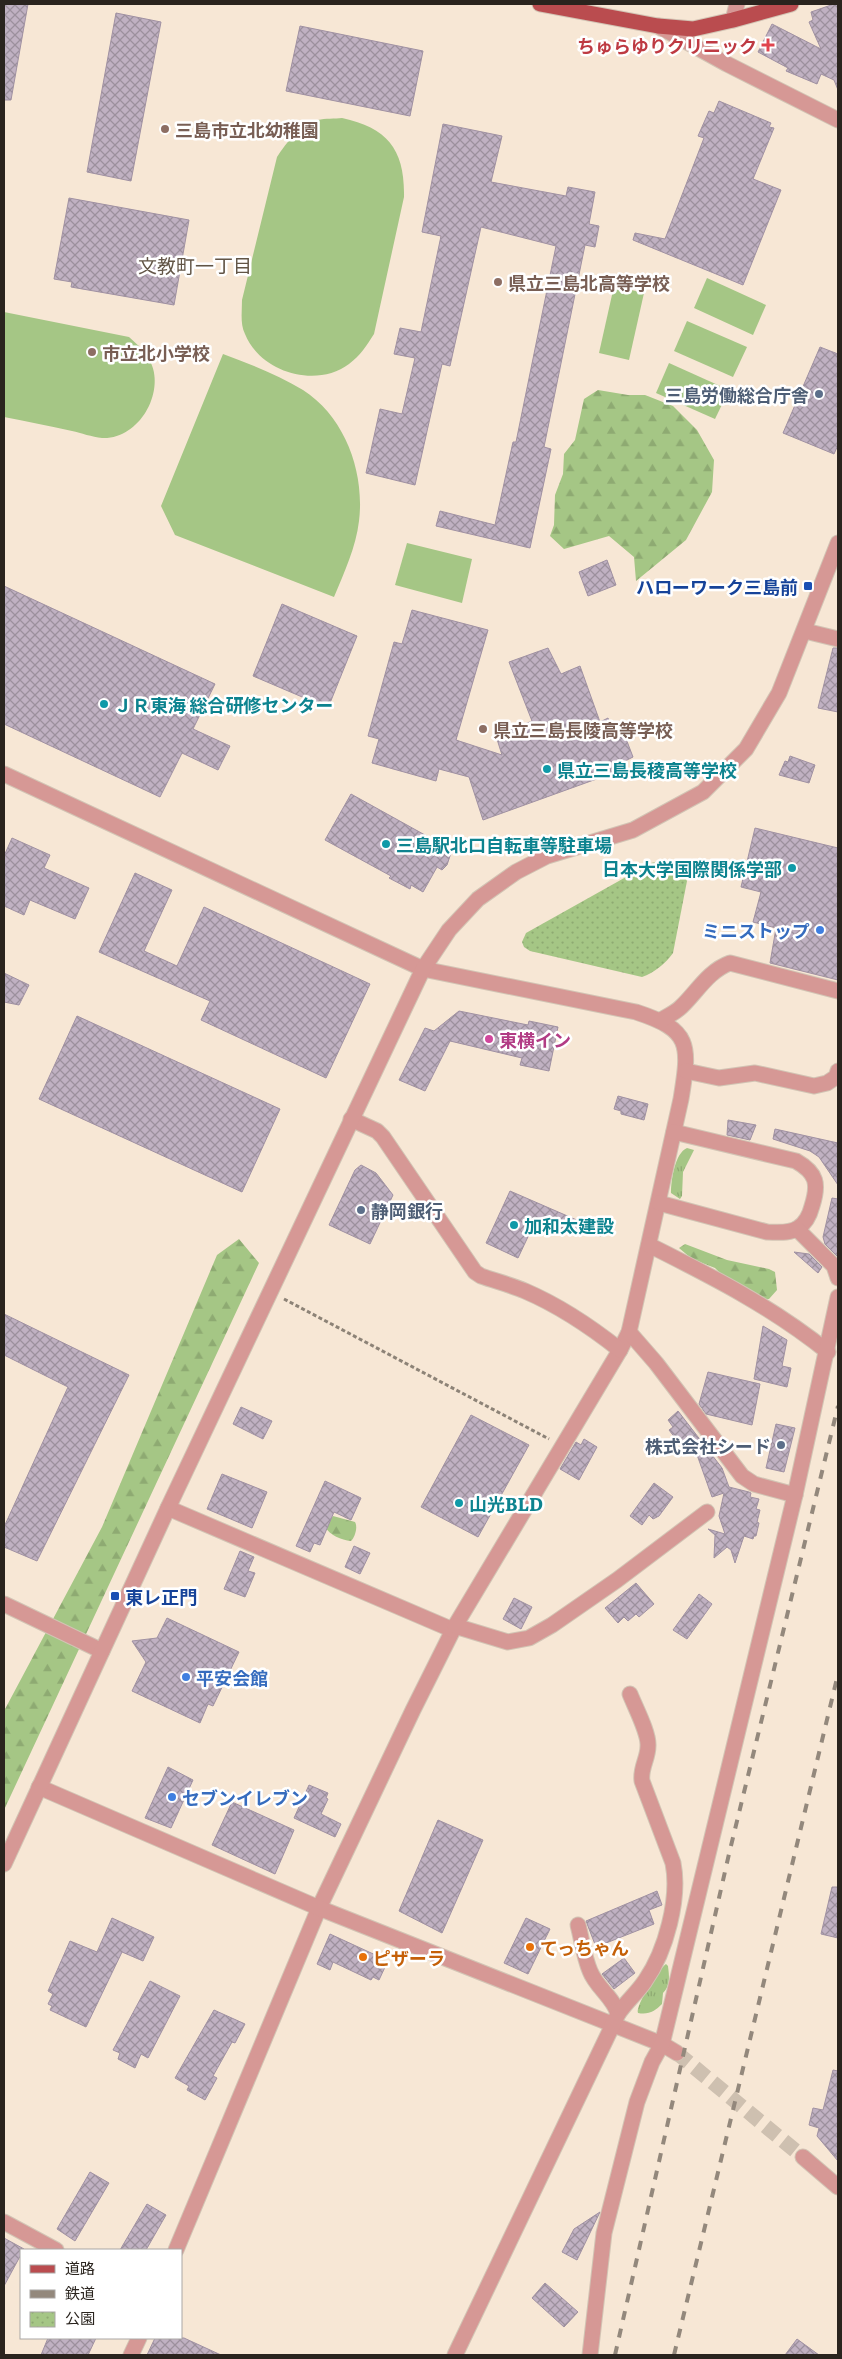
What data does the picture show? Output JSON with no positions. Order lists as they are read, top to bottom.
{
  "districts": ["文教町一丁目"],
  "places": {
    "health": ["ちゅらゆりクリニック"],
    "other": [
      "三島市立北幼稚園",
      "県立三島北高等学校",
      "市立北小学校",
      "三島労働総合庁舎",
      "ＪＲ東海 総合研修センター",
      "県立三島長陵高等学校",
      "県立三島長稜高等学校",
      "三島駅北口自転車等駐車場",
      "日本大学国際関係学部",
      "ミニストップ",
      "東横イン",
      "静岡銀行",
      "加和太建設",
      "株式会社シード",
      "山光BLD",
      "平安会館",
      "セブンイレブン",
      "てっちゃん",
      "ピザーラ"
    ],
    "transit": ["ハローワーク三島前", "東レ正門"]
  },
  "legend": ["道路", "鉄道", "公園"]
}
